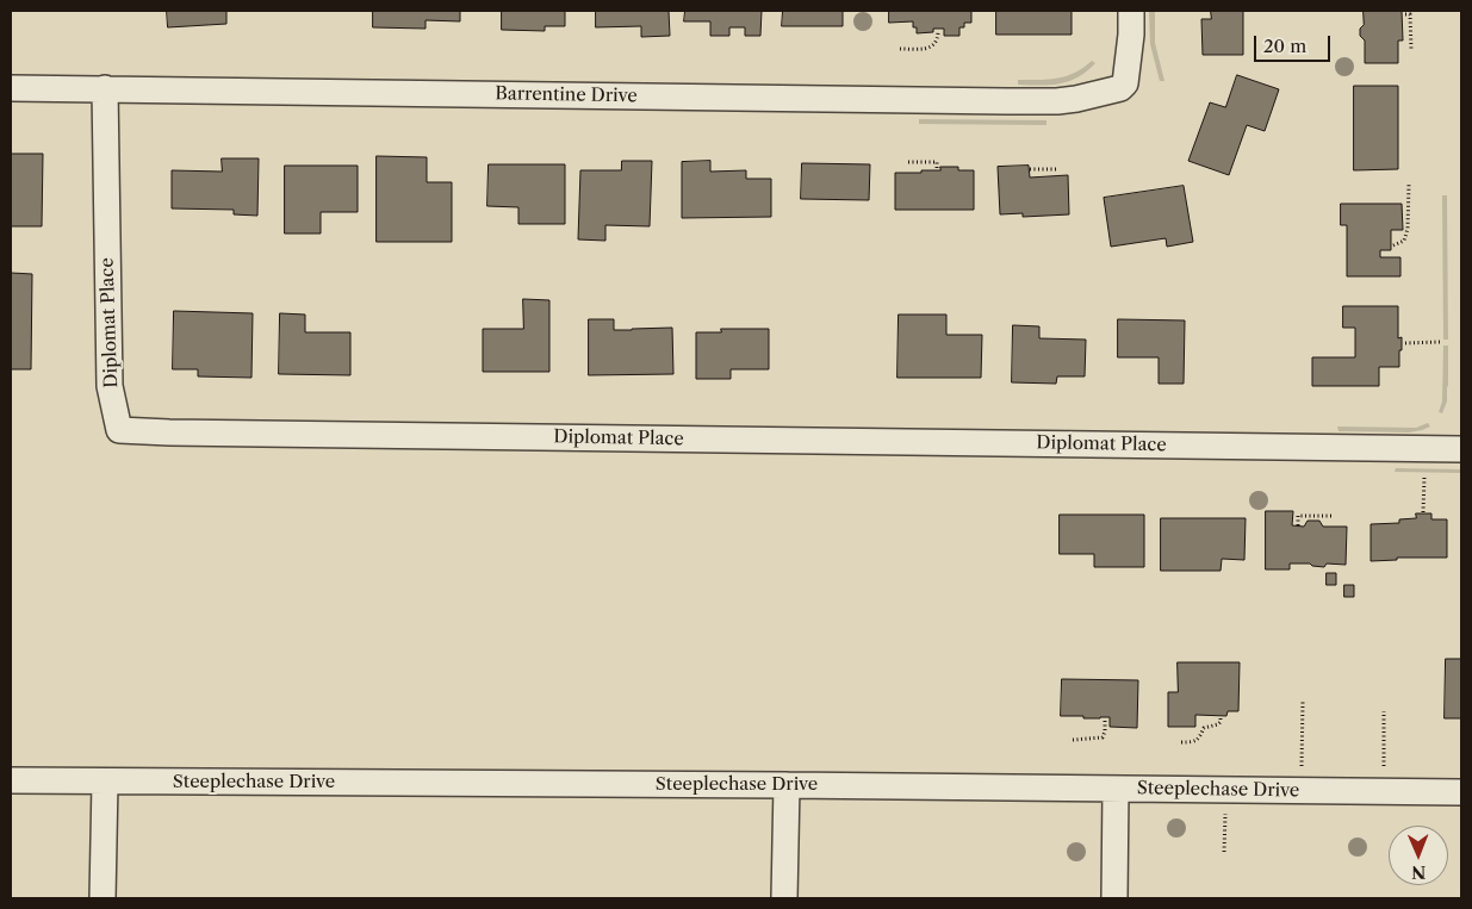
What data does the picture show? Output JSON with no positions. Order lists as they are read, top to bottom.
{
  "streets": {
    "street": ["Barrentine Drive", "Diplomat Place", "Steeplechase Drive"]
  },
  "crossings": [
    ["Barrentine Drive", "Diplomat Place"]
  ],
  "scale_bar": "20 m",
  "north": "bottom"
}
